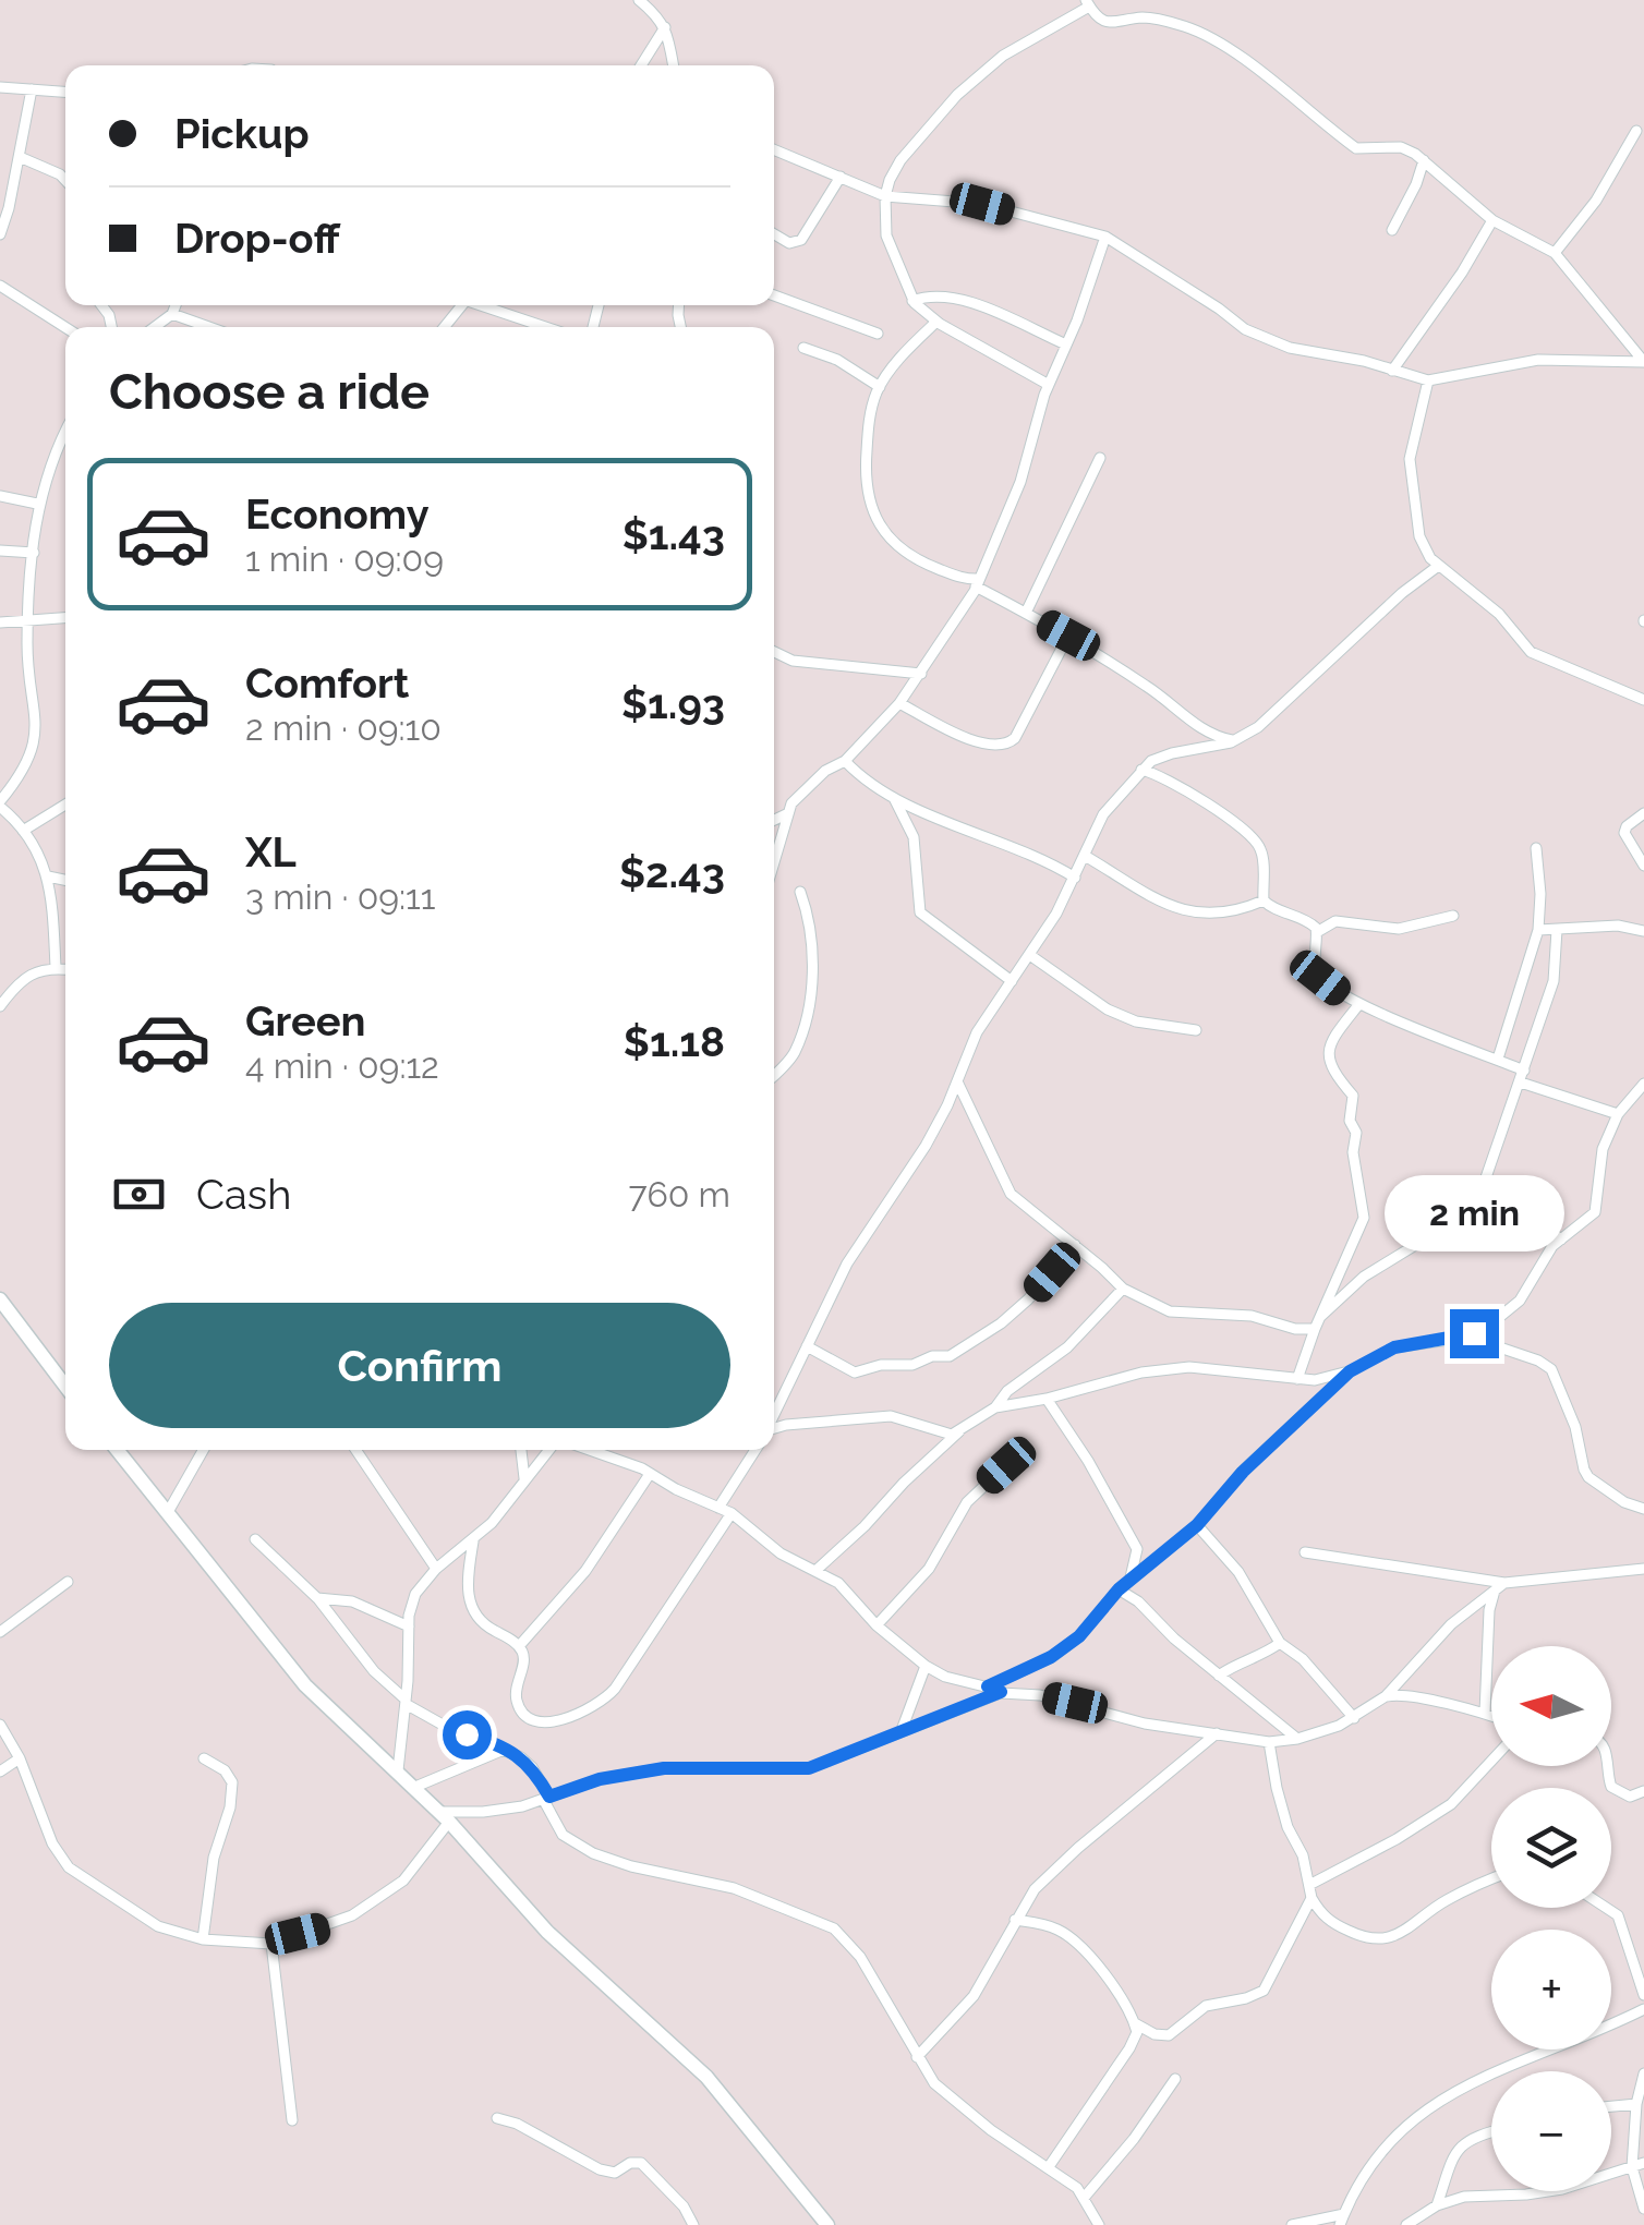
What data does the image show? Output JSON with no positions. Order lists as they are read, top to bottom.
{
  "north": "left",
  "page": {
    "banner": ["Pickup", "Drop-off"],
    "heading": "Choose a ride",
    "list": [
      {
        "name": "Economy",
        "note": "1 min · 09:09",
        "value": "$1.43"
      },
      {
        "name": "Comfort",
        "note": "2 min · 09:10",
        "value": "$1.93"
      },
      {
        "name": "XL",
        "note": "3 min · 09:11",
        "value": "$2.43"
      },
      {
        "name": "Green",
        "note": "4 min · 09:12",
        "value": "$1.18"
      }
    ],
    "pay": ["Cash", "760 m"],
    "bubble": "2 min",
    "buttons": "Confirm",
    "map_buttons": ["+", "−"]
  }
}
